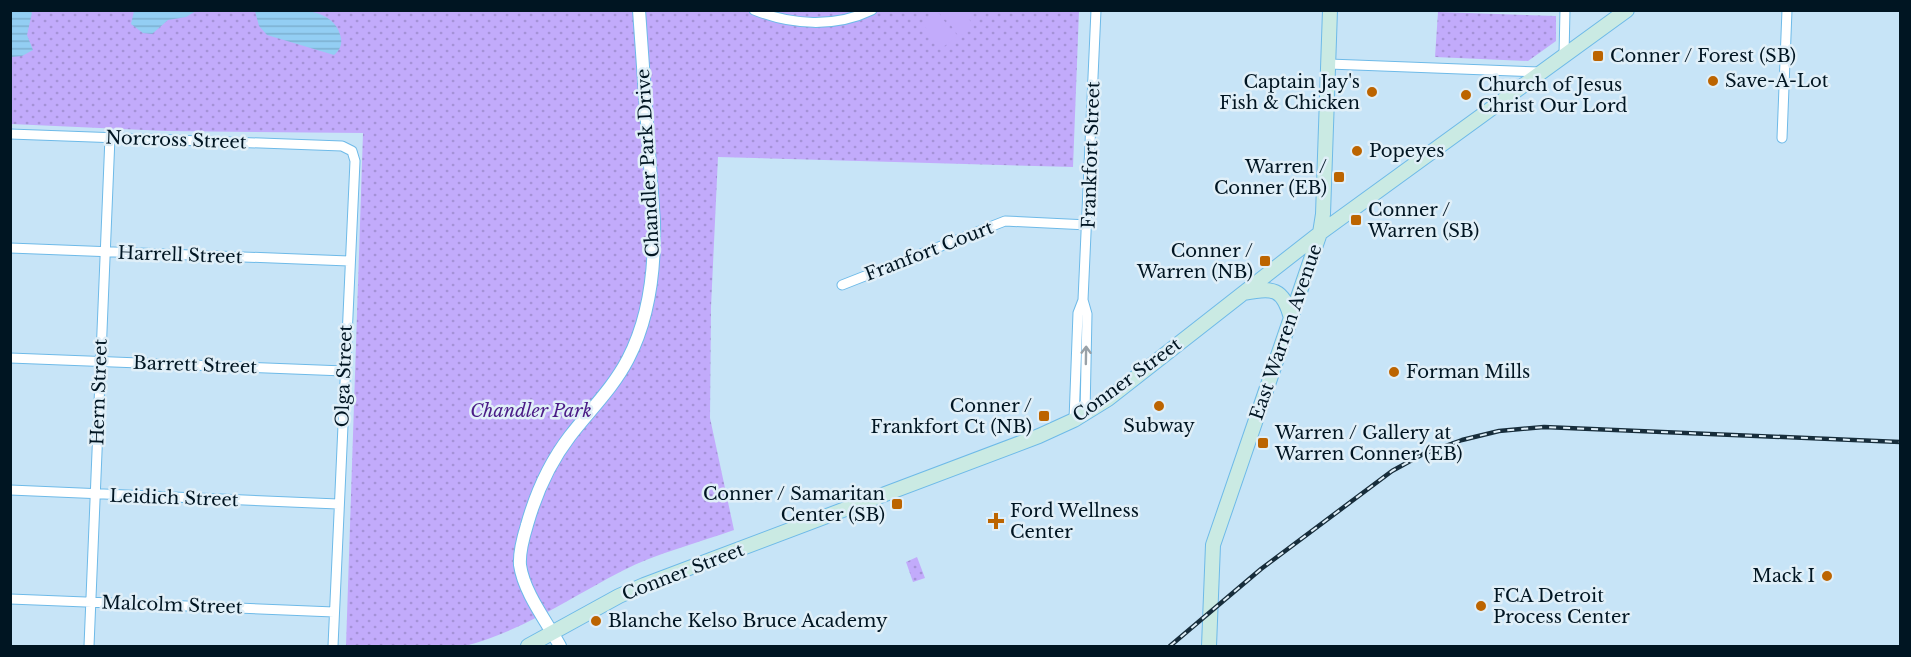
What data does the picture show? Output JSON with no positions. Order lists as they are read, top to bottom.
{
  "streets": {
    "main road": ["East Warren Avenue", "Conner Street"],
    "street": [
      "Norcross Street",
      "Frankfort Street",
      "Chandler Park Drive",
      "Franfort Court",
      "Harrell Street",
      "Barrett Street",
      "Olga Street",
      "Hern Street",
      "Leidich Street",
      "Malcolm Street"
    ]
  },
  "crossings": [
    ["Norcross Street", "Olga Street"],
    ["Norcross Street", "Hern Street"],
    ["Frankfort Street", "Franfort Court"],
    ["Frankfort Street", "Conner Street"],
    ["Chandler Park Drive", "Conner Street"],
    ["Harrell Street", "Olga Street"],
    ["Harrell Street", "Hern Street"],
    ["East Warren Avenue", "Conner Street"],
    ["Barrett Street", "Olga Street"],
    ["Barrett Street", "Hern Street"],
    ["Olga Street", "Leidich Street"],
    ["Olga Street", "Malcolm Street"],
    ["Hern Street", "Leidich Street"],
    ["Hern Street", "Malcolm Street"]
  ],
  "parks": ["Chandler Park"],
  "places": {
    "transit": [
      "Conner / Forest (SB)",
      "Warren / Conner (EB)",
      "Conner / Warren (SB)",
      "Conner / Warren (NB)",
      "Conner / Frankfort Ct (NB)",
      "Warren / Gallery at Warren Conner (EB)",
      "Conner / Samaritan Center (SB)"
    ],
    "other": [
      "Save-A-Lot",
      "Captain Jay's Fish & Chicken",
      "Church of Jesus Christ Our Lord",
      "Popeyes",
      "Forman Mills",
      "Subway",
      "Mack I",
      "FCA Detroit Process Center",
      "Blanche Kelso Bruce Academy"
    ],
    "health": ["Ford Wellness Center"]
  }
}
